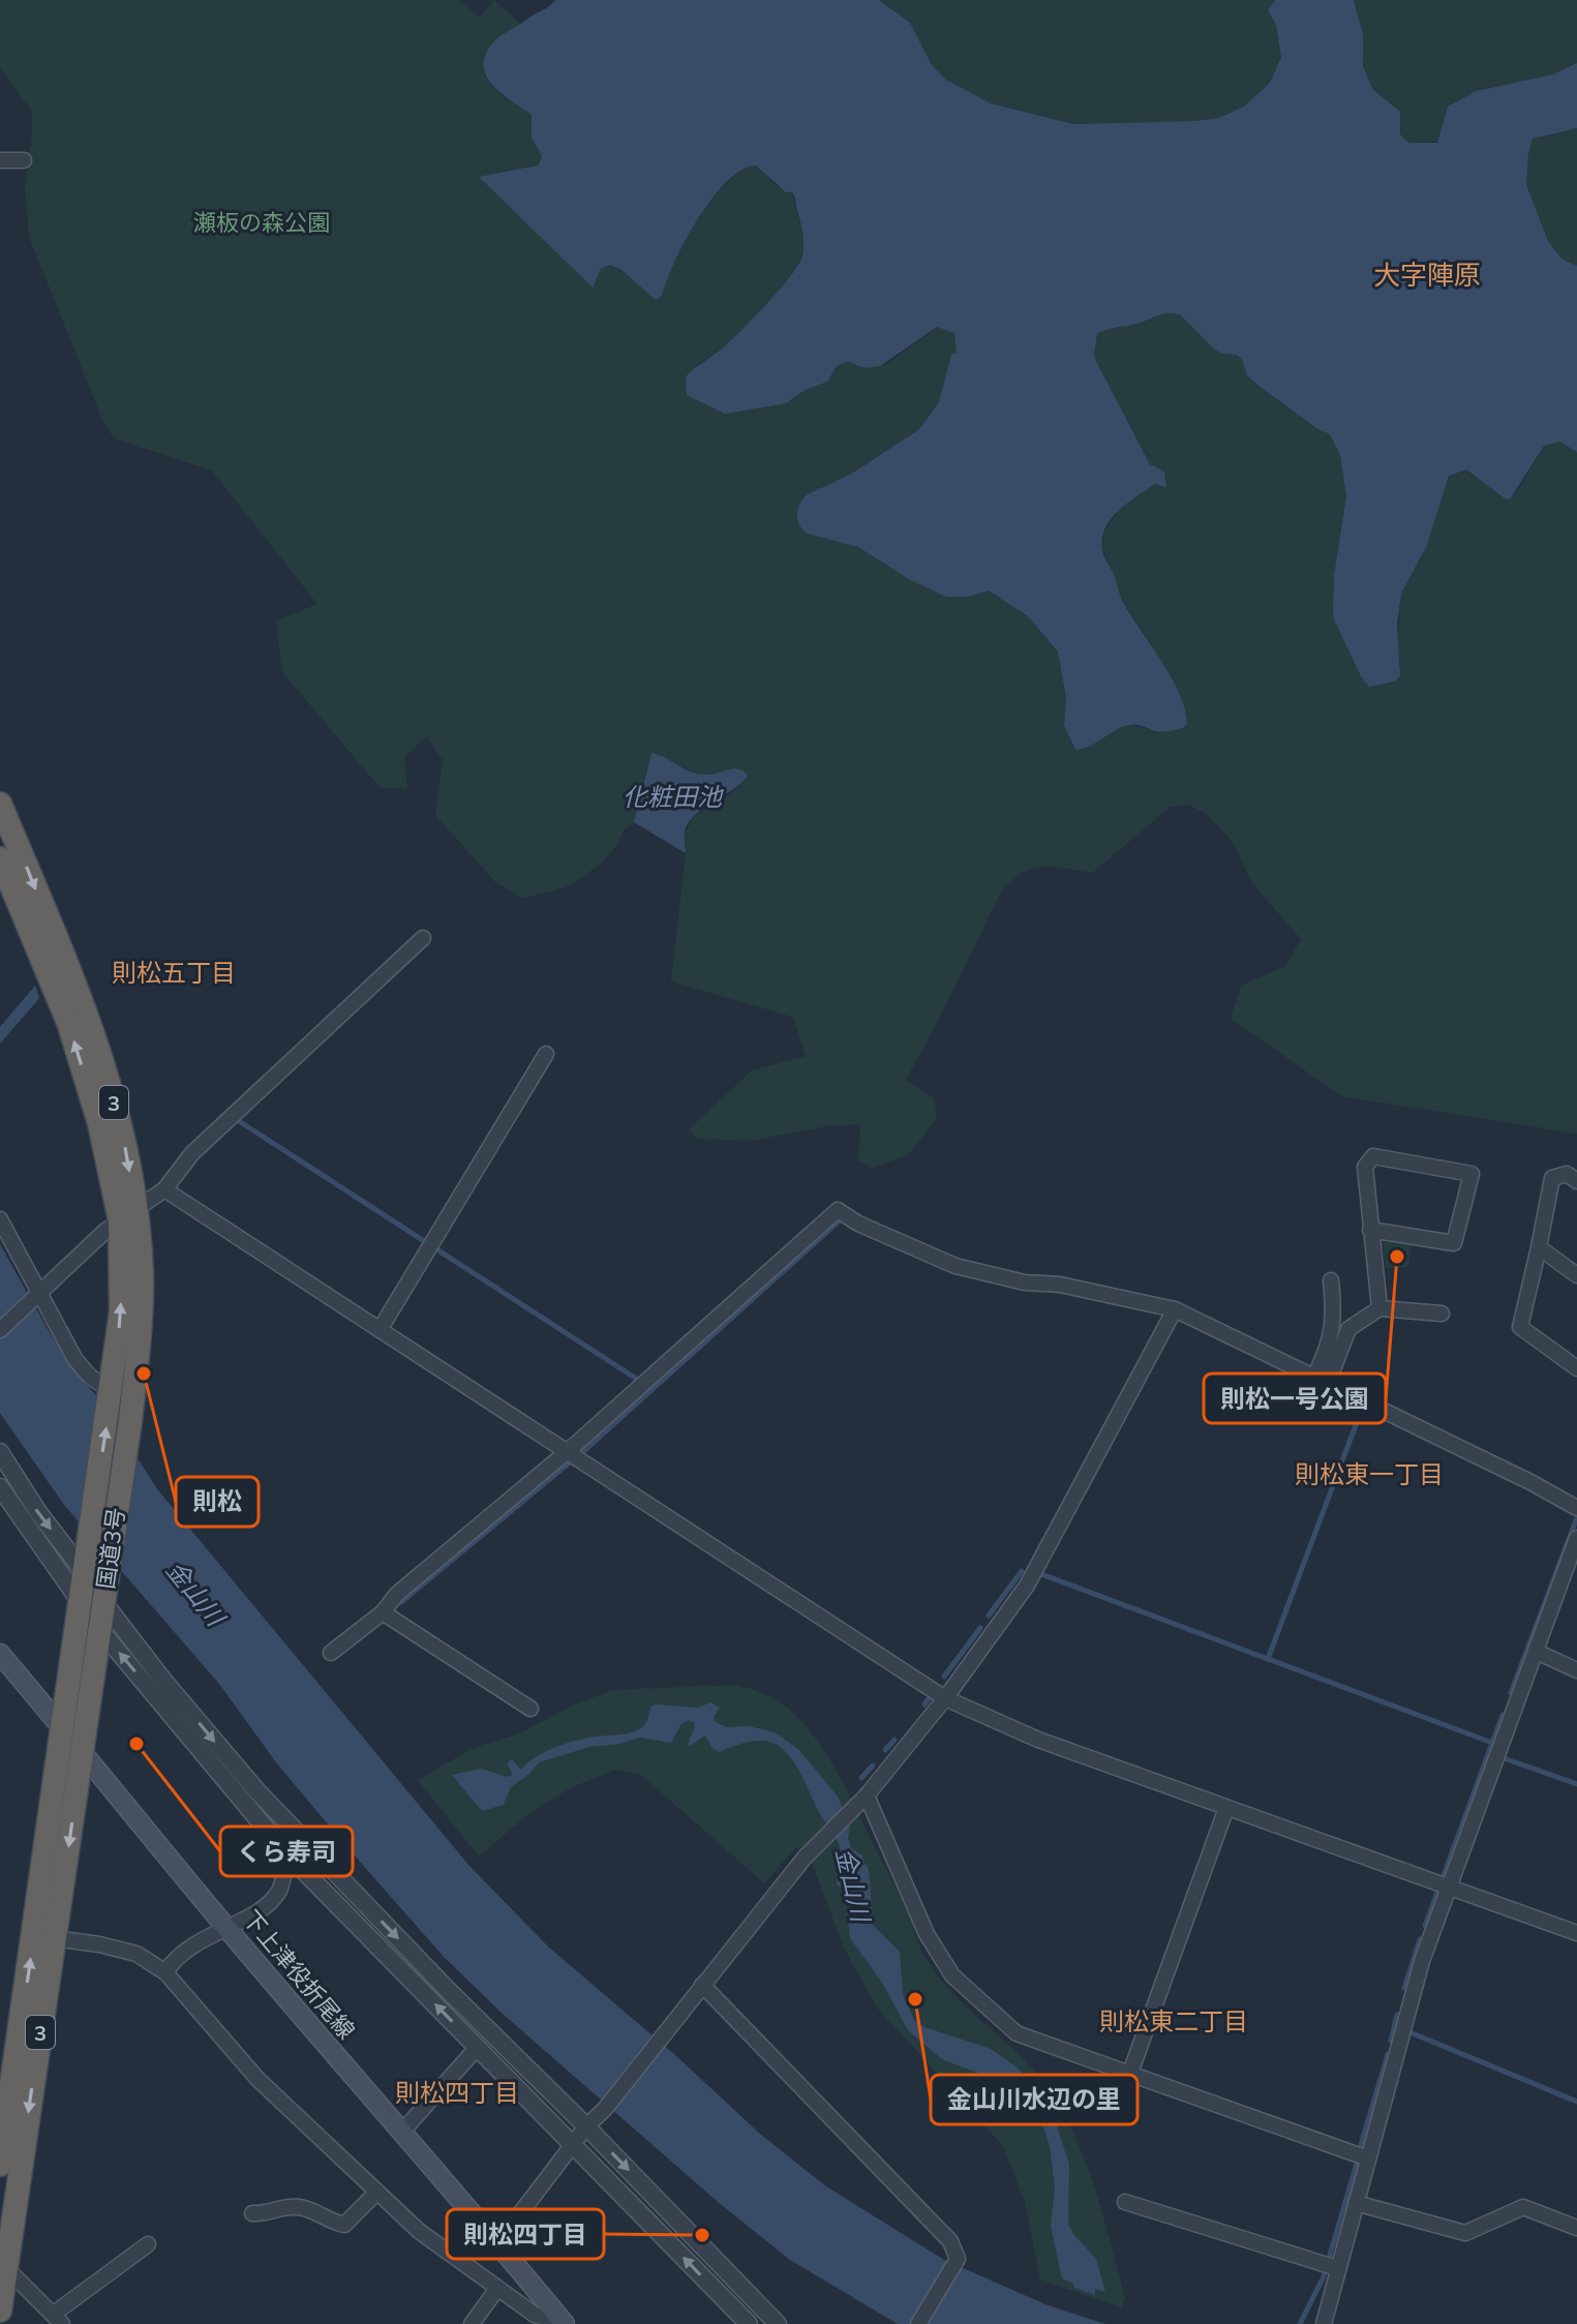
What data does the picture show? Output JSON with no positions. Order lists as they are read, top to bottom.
{
  "streets": {
    "highway": ["3", "国道3号"],
    "main road": ["下上津役折尾線"]
  },
  "crossings": [
    ["国道3号", "下上津役折尾線"]
  ],
  "districts": [
    "大字陣原",
    "則松五丁目",
    "則松東一丁目",
    "則松東二丁目",
    "則松四丁目"
  ],
  "water": ["化粧田池", "金山川"],
  "parks": ["瀬板の森公園"],
  "places": [
    "則松一号公園",
    "則松",
    "くら寿司",
    "金山川水辺の里",
    "則松四丁目"
  ]
}
